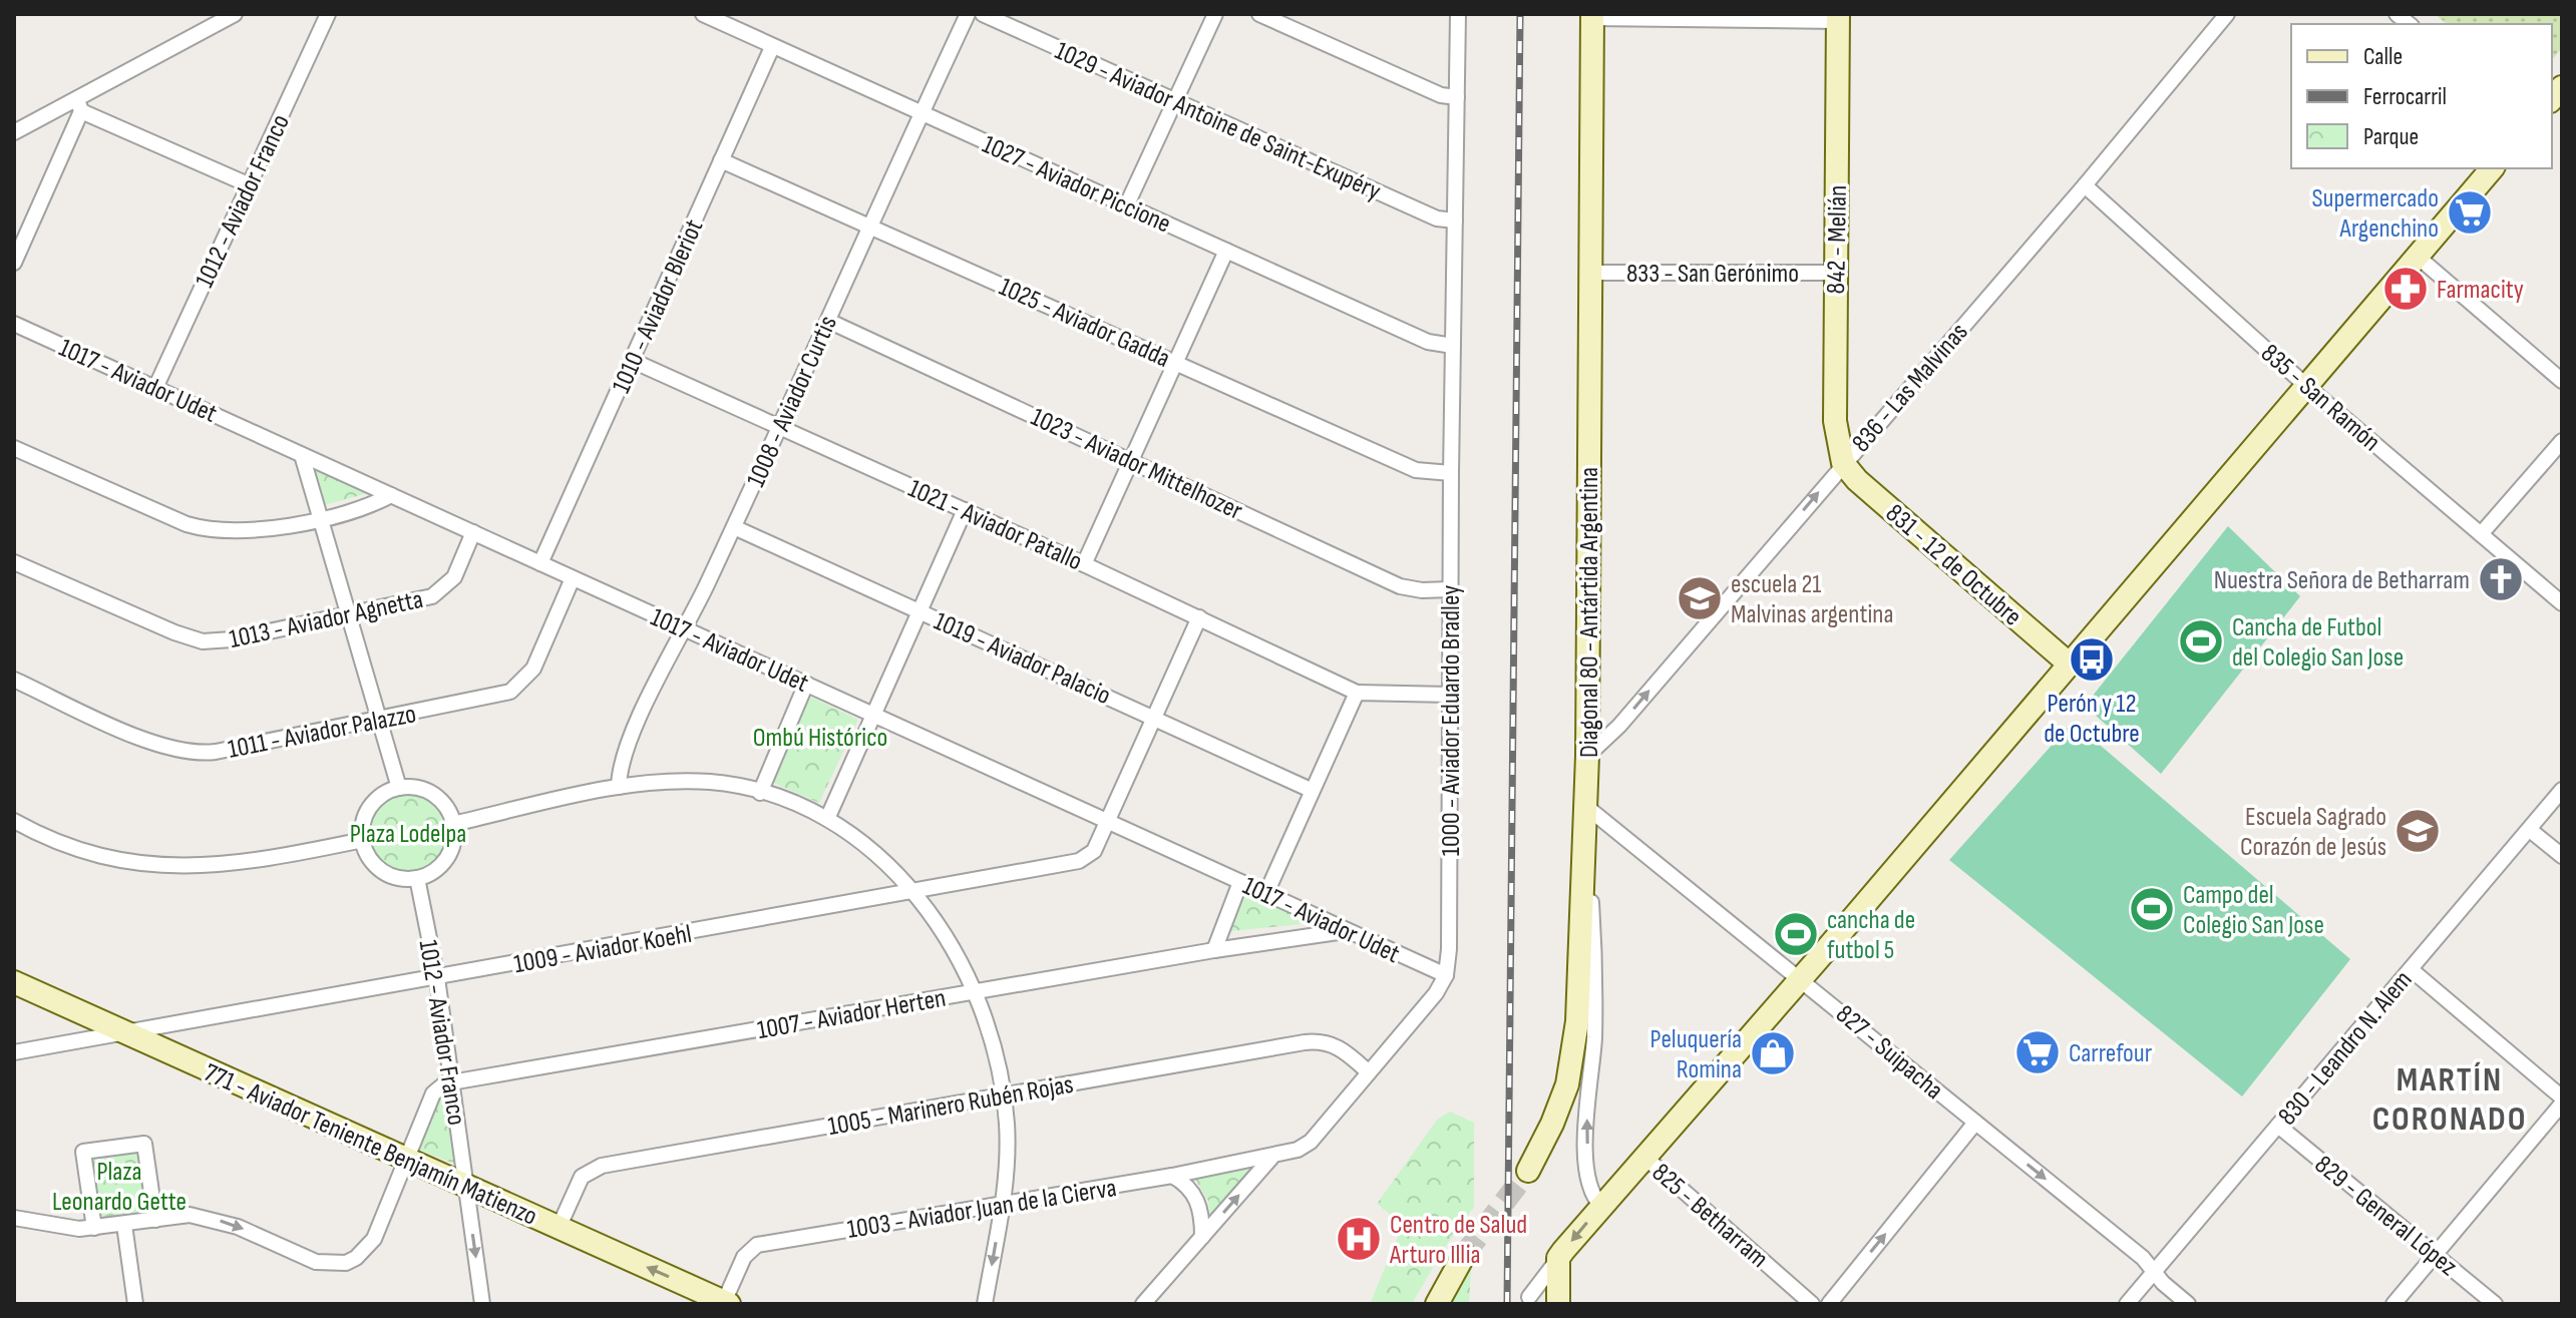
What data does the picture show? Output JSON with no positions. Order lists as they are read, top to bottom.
{
  "streets": {
    "main road": [
      "842 - Melián",
      "831 - 12 de Octubre",
      "Diagonal 80 - Antártida Argentina",
      "771 - Aviador Teniente Benjamín Matienzo"
    ],
    "street": [
      "1029 - Aviador Antoine de Saint-Exupéry",
      "1027 - Aviador Piccione",
      "1012 - Aviador Franco",
      "833 - San Gerónimo",
      "1010 - Aviador Bleriot",
      "1025 - Aviador Gadda",
      "1017 - Aviador Udet",
      "836 - Las Malvinas",
      "835 - San Ramón",
      "1008 - Aviador Curtis",
      "1023 - Aviador Mittelhozer",
      "1021 - Aviador Patallo",
      "1013 - Aviador Agnetta",
      "1019 - Aviador Palacio",
      "1000 - Aviador Eduardo Bradley",
      "1011 - Aviador Palazzo",
      "1009 - Aviador Koehl",
      "1007 - Aviador Herten",
      "830 - Leandro N. Alem",
      "827 - Suipacha",
      "1005 - Marinero Rubén Rojas",
      "1003 - Aviador Juan de la Cierva",
      "825 - Betharram",
      "829 - General López"
    ]
  },
  "crossings": [
    ["1029 - Aviador Antoine de Saint-Exupéry", "1000 - Aviador Eduardo Bradley"],
    ["1027 - Aviador Piccione", "1010 - Aviador Bleriot"],
    ["1027 - Aviador Piccione", "1008 - Aviador Curtis"],
    ["1027 - Aviador Piccione", "1000 - Aviador Eduardo Bradley"],
    ["1012 - Aviador Franco", "1017 - Aviador Udet"],
    ["1012 - Aviador Franco", "1009 - Aviador Koehl"],
    ["1012 - Aviador Franco", "1007 - Aviador Herten"],
    ["1012 - Aviador Franco", "771 - Aviador Teniente Benjamín Matienzo"],
    ["842 - Melián", "833 - San Gerónimo"],
    ["842 - Melián", "836 - Las Malvinas"],
    ["842 - Melián", "831 - 12 de Octubre"],
    ["833 - San Gerónimo", "Diagonal 80 - Antártida Argentina"],
    ["1010 - Aviador Bleriot", "1025 - Aviador Gadda"],
    ["1010 - Aviador Bleriot", "1017 - Aviador Udet"],
    ["1010 - Aviador Bleriot", "1021 - Aviador Patallo"],
    ["1025 - Aviador Gadda", "1008 - Aviador Curtis"],
    ["1025 - Aviador Gadda", "1000 - Aviador Eduardo Bradley"],
    ["1017 - Aviador Udet", "1008 - Aviador Curtis"],
    ["1017 - Aviador Udet", "1013 - Aviador Agnetta"],
    ["1017 - Aviador Udet", "1000 - Aviador Eduardo Bradley"],
    ["1017 - Aviador Udet", "1011 - Aviador Palazzo"],
    ["1017 - Aviador Udet", "1009 - Aviador Koehl"],
    ["1017 - Aviador Udet", "1007 - Aviador Herten"],
    ["836 - Las Malvinas", "835 - San Ramón"],
    ["836 - Las Malvinas", "831 - 12 de Octubre"],
    ["836 - Las Malvinas", "Diagonal 80 - Antártida Argentina"],
    ["1008 - Aviador Curtis", "1023 - Aviador Mittelhozer"],
    ["1008 - Aviador Curtis", "1021 - Aviador Patallo"],
    ["1008 - Aviador Curtis", "1019 - Aviador Palacio"],
    ["1023 - Aviador Mittelhozer", "1000 - Aviador Eduardo Bradley"],
    ["Diagonal 80 - Antártida Argentina", "827 - Suipacha"],
    ["1009 - Aviador Koehl", "771 - Aviador Teniente Benjamín Matienzo"],
    ["830 - Leandro N. Alem", "827 - Suipacha"],
    ["830 - Leandro N. Alem", "829 - General López"],
    ["1005 - Marinero Rubén Rojas", "771 - Aviador Teniente Benjamín Matienzo"],
    ["771 - Aviador Teniente Benjamín Matienzo", "1003 - Aviador Juan de la Cierva"]
  ],
  "one_way": ["836 - Las Malvinas"],
  "districts": ["MARTÍN CORONADO"],
  "parks": ["Ombú Histórico", "Plaza Lodelpa", "Plaza Leonardo Gette"],
  "places": {
    "supermarket": ["Supermercado Argenchino", "Carrefour"],
    "pharmacy": ["Farmacity"],
    "church": ["Nuestra Señora de Betharram"],
    "school or university": ["escuela 21 Malvinas argentina", "Escuela Sagrado Corazón de Jesús"],
    "sports": ["Cancha de Futbol del Colegio San Jose", "Campo del Colegio San Jose", "cancha de futbol 5"],
    "bus stop": ["Perón y 12 de Octubre"],
    "shop": ["Peluquería Romina"],
    "hospital": ["Centro de Salud Arturo Illia"]
  },
  "legend": ["Calle", "Ferrocarril", "Parque"]
}
